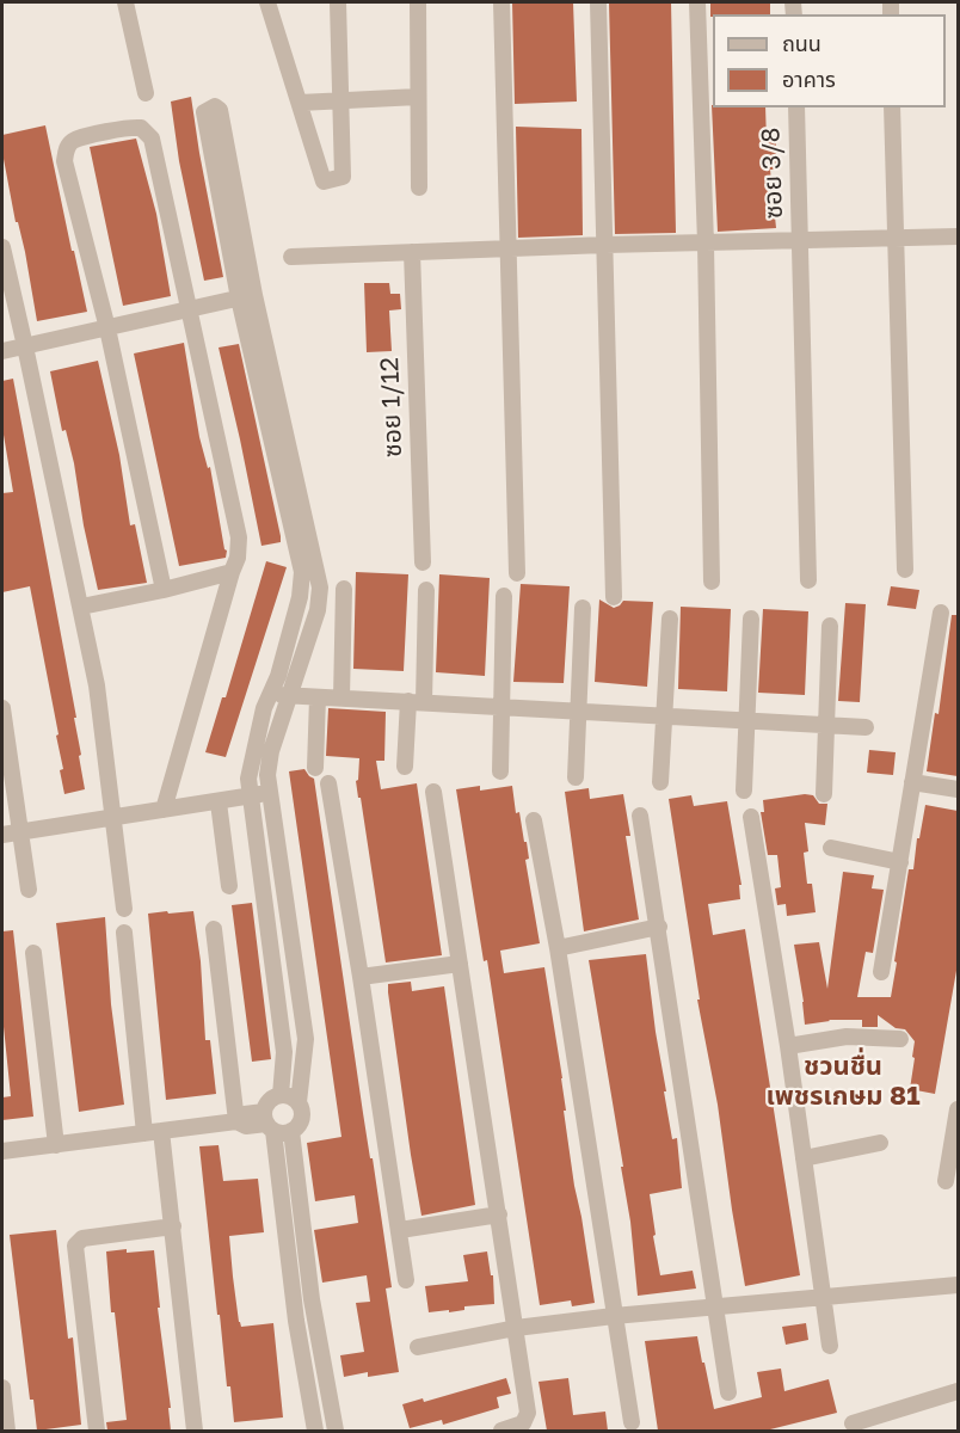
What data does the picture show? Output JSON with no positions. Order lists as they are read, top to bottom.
{
  "streets": {
    "street": ["ซอย 3/8", "ซอย 1/12"]
  },
  "districts": ["ชวนชื่น เพชรเกษม 81"],
  "legend": ["ถนน", "อาคาร"]
}
